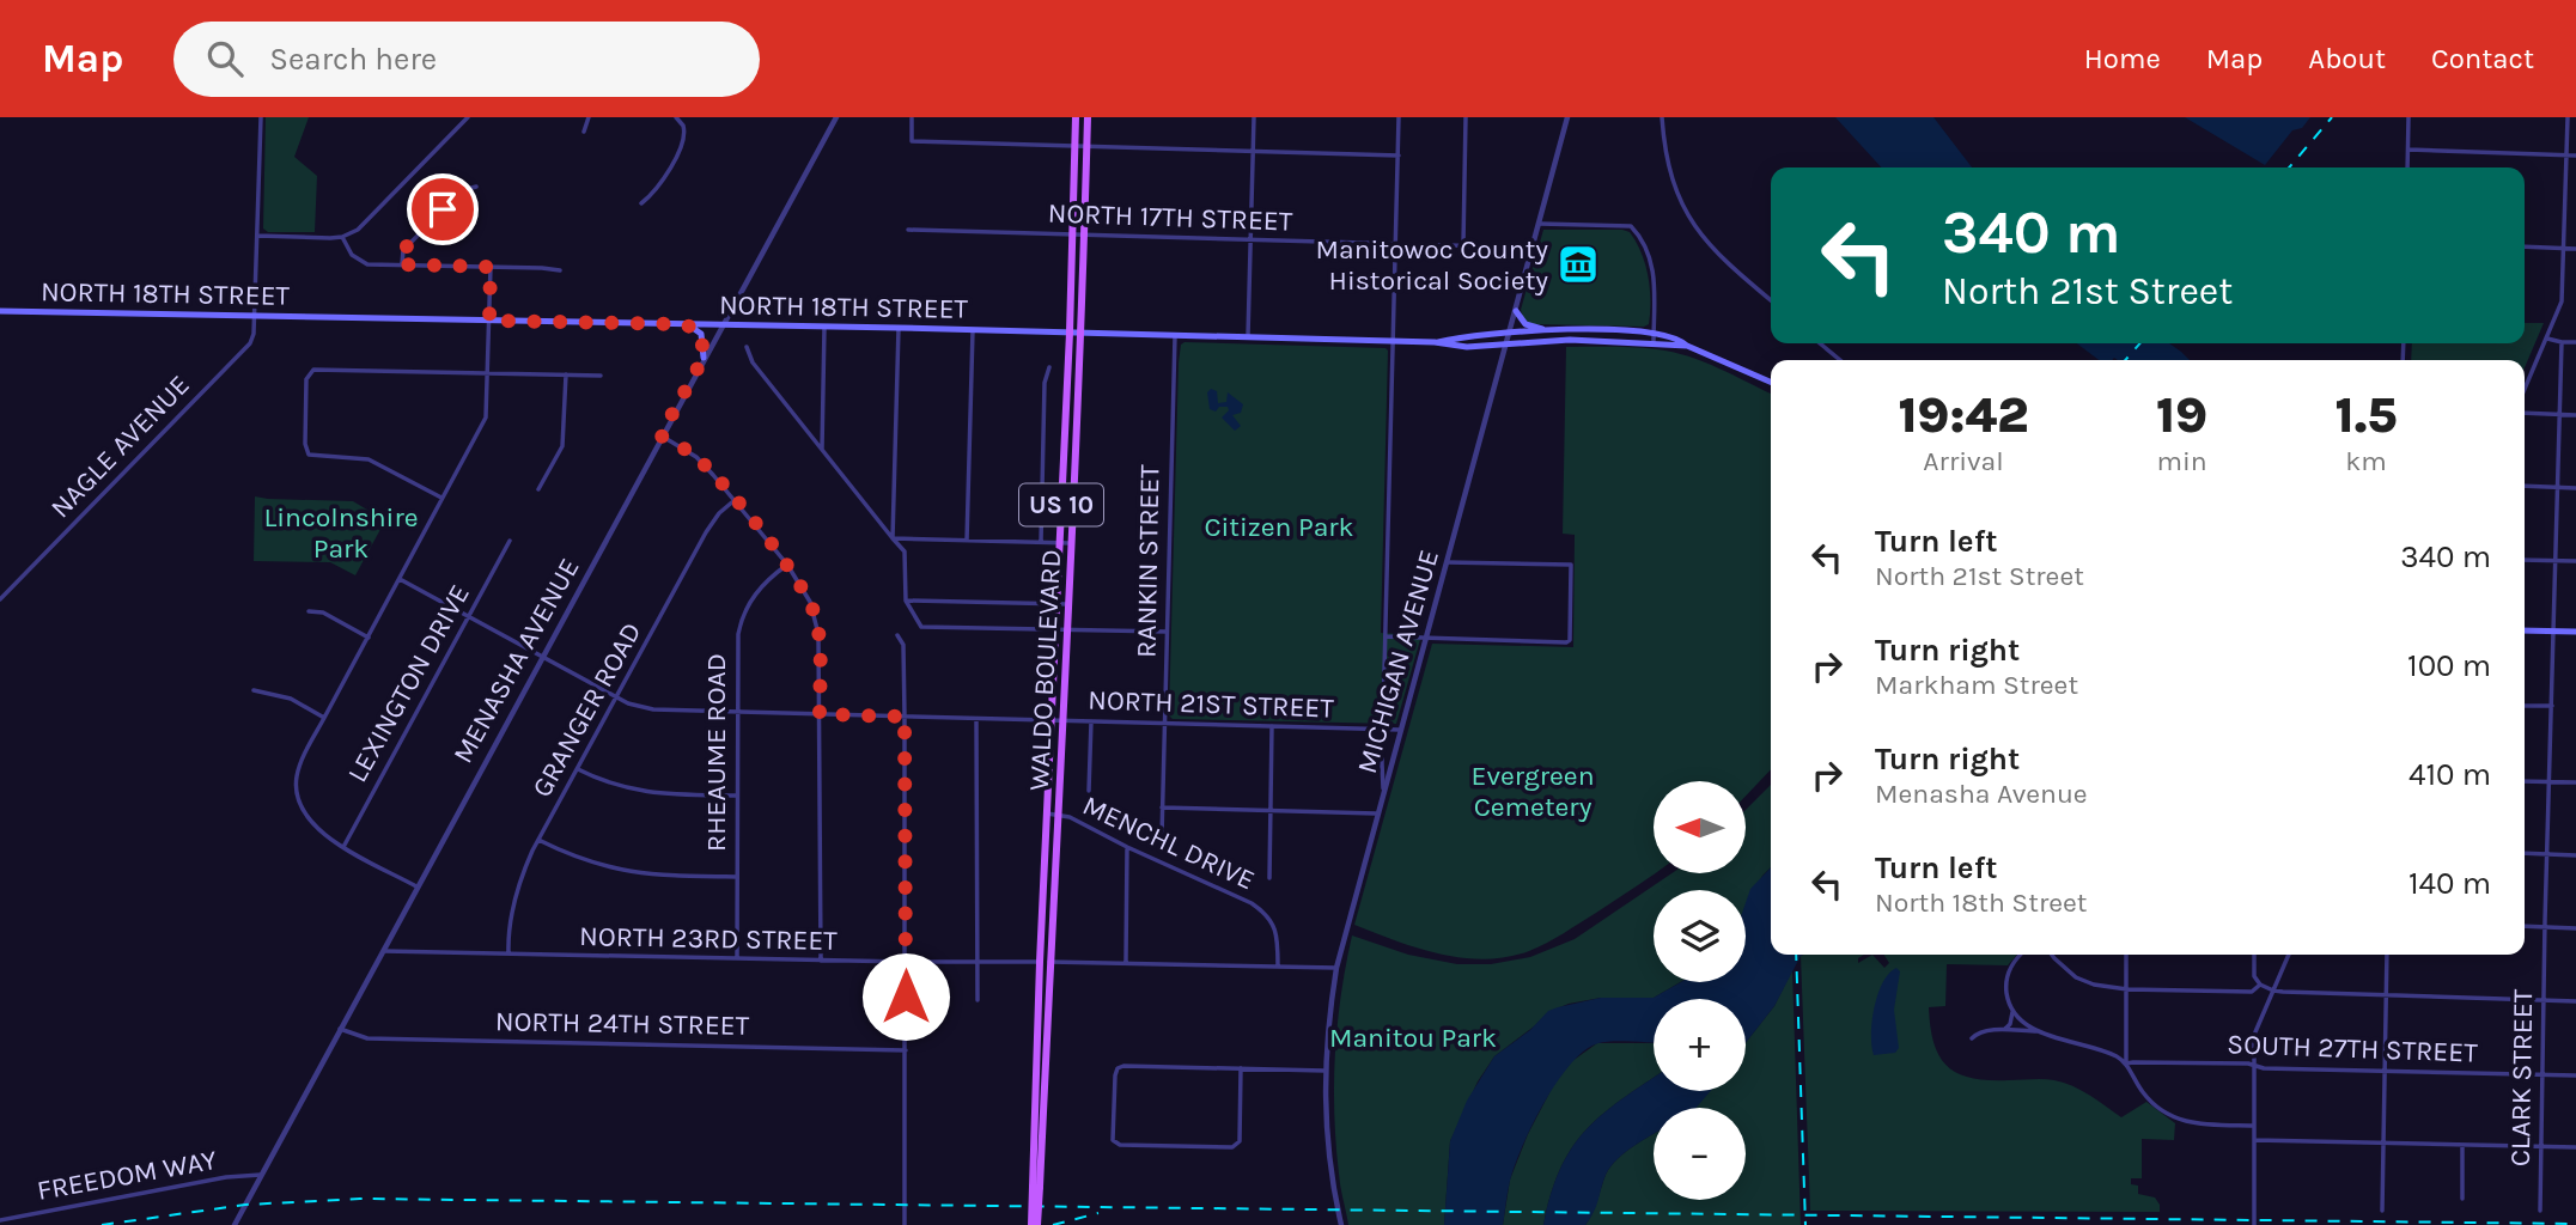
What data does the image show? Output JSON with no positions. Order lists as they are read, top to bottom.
{
  "streets": {
    "main road": ["NORTH 18TH STREET", "US 10", "WALDO BOULEVARD"],
    "street": [
      "NORTH 17TH STREET",
      "NAGLE AVENUE",
      "RANKIN STREET",
      "MENASHA AVENUE",
      "MICHIGAN AVENUE",
      "LEXINGTON DRIVE",
      "NORTH 21ST STREET",
      "GRANGER ROAD",
      "RHEAUME ROAD",
      "MENCHL DRIVE",
      "NORTH 23RD STREET",
      "NORTH 24TH STREET",
      "SOUTH 27TH STREET",
      "CLARK STREET",
      "FREEDOM WAY"
    ]
  },
  "crossings": [
    ["NORTH 17TH STREET", "MICHIGAN AVENUE"],
    ["NORTH 17TH STREET", "WALDO BOULEVARD"],
    ["NORTH 18TH STREET", "NAGLE AVENUE"],
    ["NORTH 18TH STREET", "RANKIN STREET"],
    ["NORTH 18TH STREET", "MENASHA AVENUE"],
    ["NORTH 18TH STREET", "MICHIGAN AVENUE"],
    ["NORTH 18TH STREET", "WALDO BOULEVARD"],
    ["RANKIN STREET", "NORTH 21ST STREET"],
    ["MENASHA AVENUE", "NORTH 21ST STREET"],
    ["MENASHA AVENUE", "NORTH 23RD STREET"],
    ["MENASHA AVENUE", "NORTH 24TH STREET"],
    ["MENASHA AVENUE", "FREEDOM WAY"],
    ["MICHIGAN AVENUE", "NORTH 21ST STREET"],
    ["MICHIGAN AVENUE", "NORTH 23RD STREET"],
    ["WALDO BOULEVARD", "NORTH 21ST STREET"],
    ["WALDO BOULEVARD", "MENCHL DRIVE"],
    ["WALDO BOULEVARD", "NORTH 23RD STREET"],
    ["LEXINGTON DRIVE", "NORTH 21ST STREET"],
    ["NORTH 21ST STREET", "GRANGER ROAD"],
    ["NORTH 21ST STREET", "RHEAUME ROAD"],
    ["GRANGER ROAD", "NORTH 23RD STREET"],
    ["RHEAUME ROAD", "NORTH 23RD STREET"],
    ["MENCHL DRIVE", "NORTH 23RD STREET"],
    ["SOUTH 27TH STREET", "CLARK STREET"]
  ],
  "parks": [
    "Lincolnshire Park",
    "Citizen Park",
    "Evergreen Cemetery",
    "Manitou Park"
  ],
  "places": {
    "museum": ["Manitowoc County Historical Society"]
  },
  "north": "left",
  "page": {
    "header": "Map",
    "search": "Search here",
    "nav": [
      "Home",
      "Map",
      "About",
      "Contact"
    ],
    "turn": ["340 m", "North 21st Street"],
    "eta": [
      "19:42",
      "Arrival",
      "19",
      "min",
      "1.5",
      "km"
    ],
    "list": [
      {
        "name": "Turn left",
        "note": "North 21st Street",
        "value": "340 m"
      },
      {
        "name": "Turn right",
        "note": "Markham Street",
        "value": "100 m"
      },
      {
        "name": "Turn right",
        "note": "Menasha Avenue",
        "value": "410 m"
      },
      {
        "name": "Turn left",
        "note": "North 18th Street",
        "value": "140 m"
      }
    ],
    "map_buttons": ["+", "−"]
  }
}
